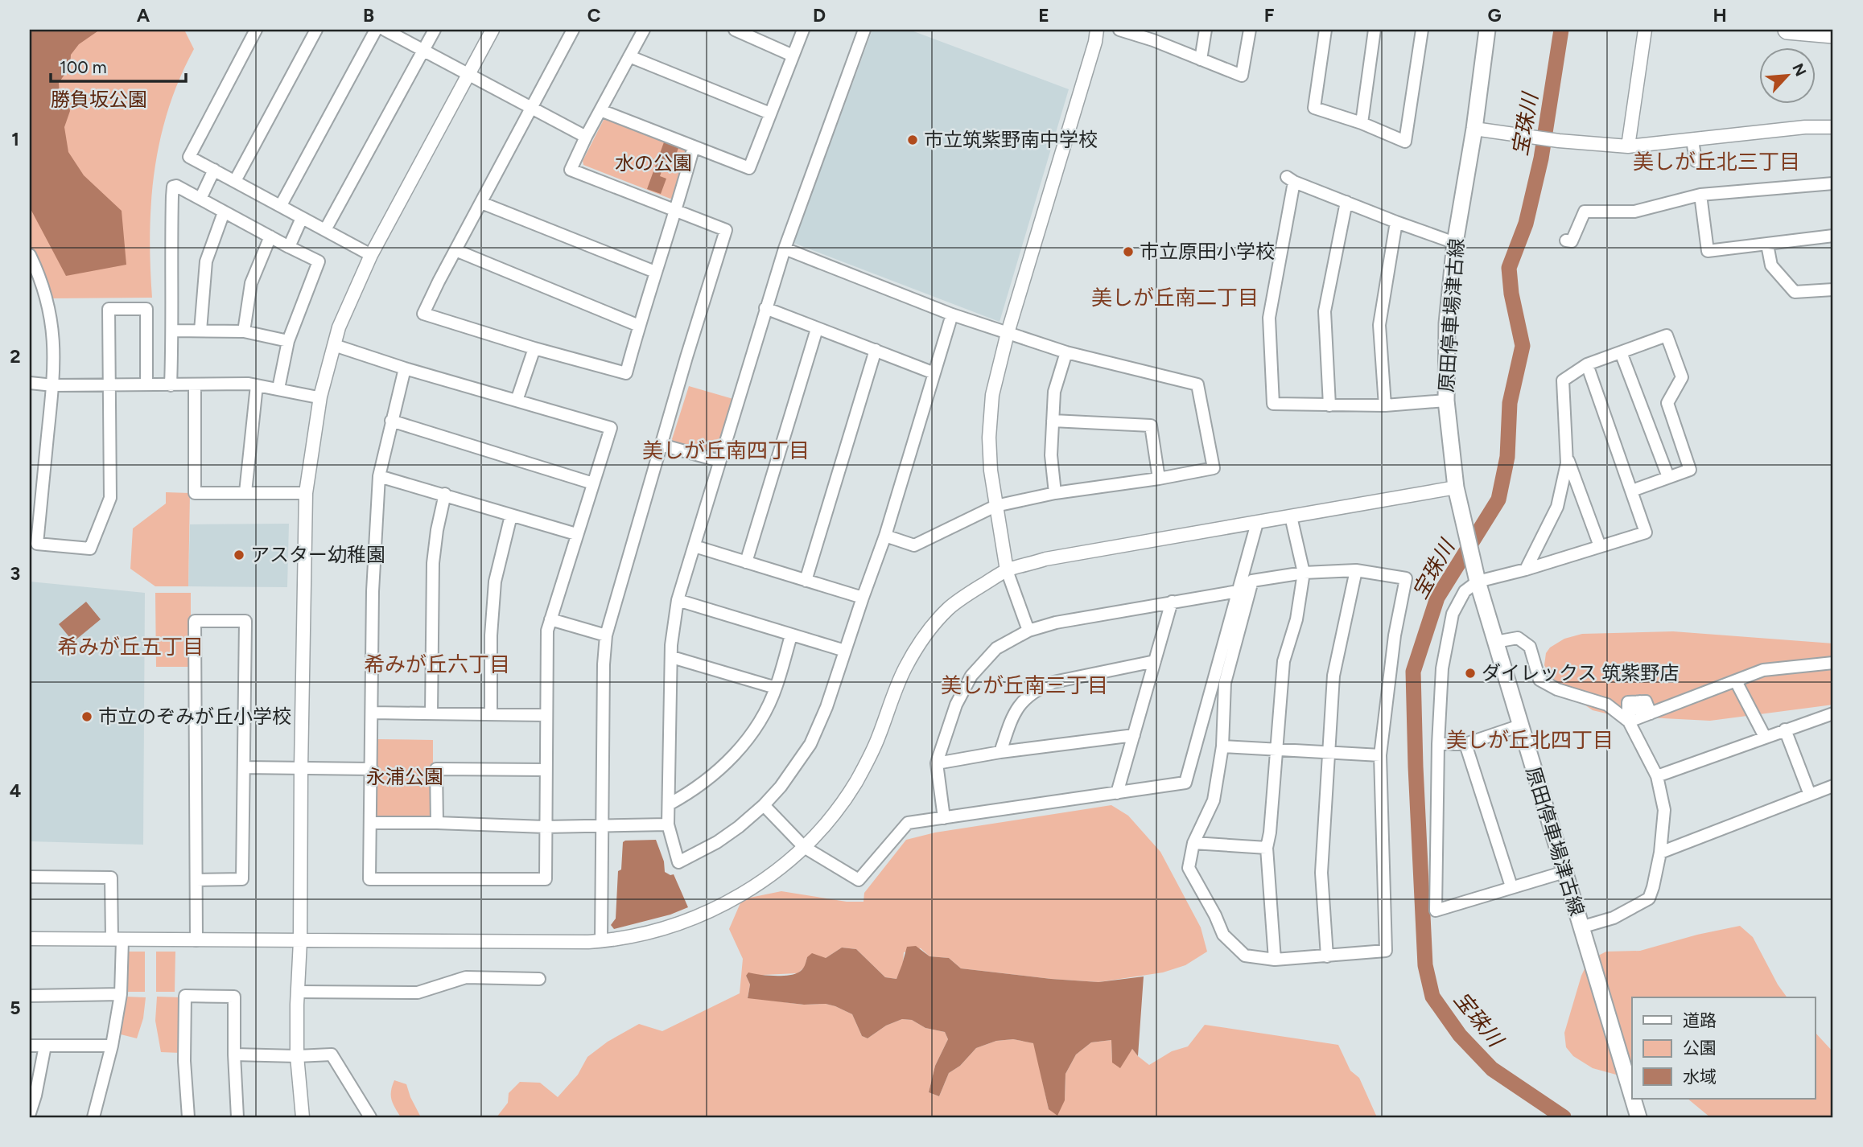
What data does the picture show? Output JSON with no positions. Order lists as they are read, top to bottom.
{
  "streets": {
    "main road": ["原田停車場津古線"]
  },
  "districts": [
    "美しが丘北三丁目",
    "美しが丘南二丁目",
    "美しが丘南四丁目",
    "希みが丘五丁目",
    "希みが丘六丁目",
    "美しが丘南三丁目",
    "美しが丘北四丁目"
  ],
  "water": ["宝珠川"],
  "parks": ["勝負坂公園", "水の公園", "永浦公園"],
  "places": [
    "市立筑紫野南中学校",
    "市立原田小学校",
    "アスター幼稚園",
    "ダイレックス 筑紫野店",
    "市立のぞみが丘小学校"
  ],
  "legend": ["道路", "公園", "水域"],
  "scale_bar": "100 m",
  "north": "top right",
  "grid": {
    "columns": [
      "A",
      "B",
      "C",
      "D",
      "E",
      "F",
      "G",
      "H"
    ],
    "rows": [
      "1",
      "2",
      "3",
      "4",
      "5"
    ]
  }
}
